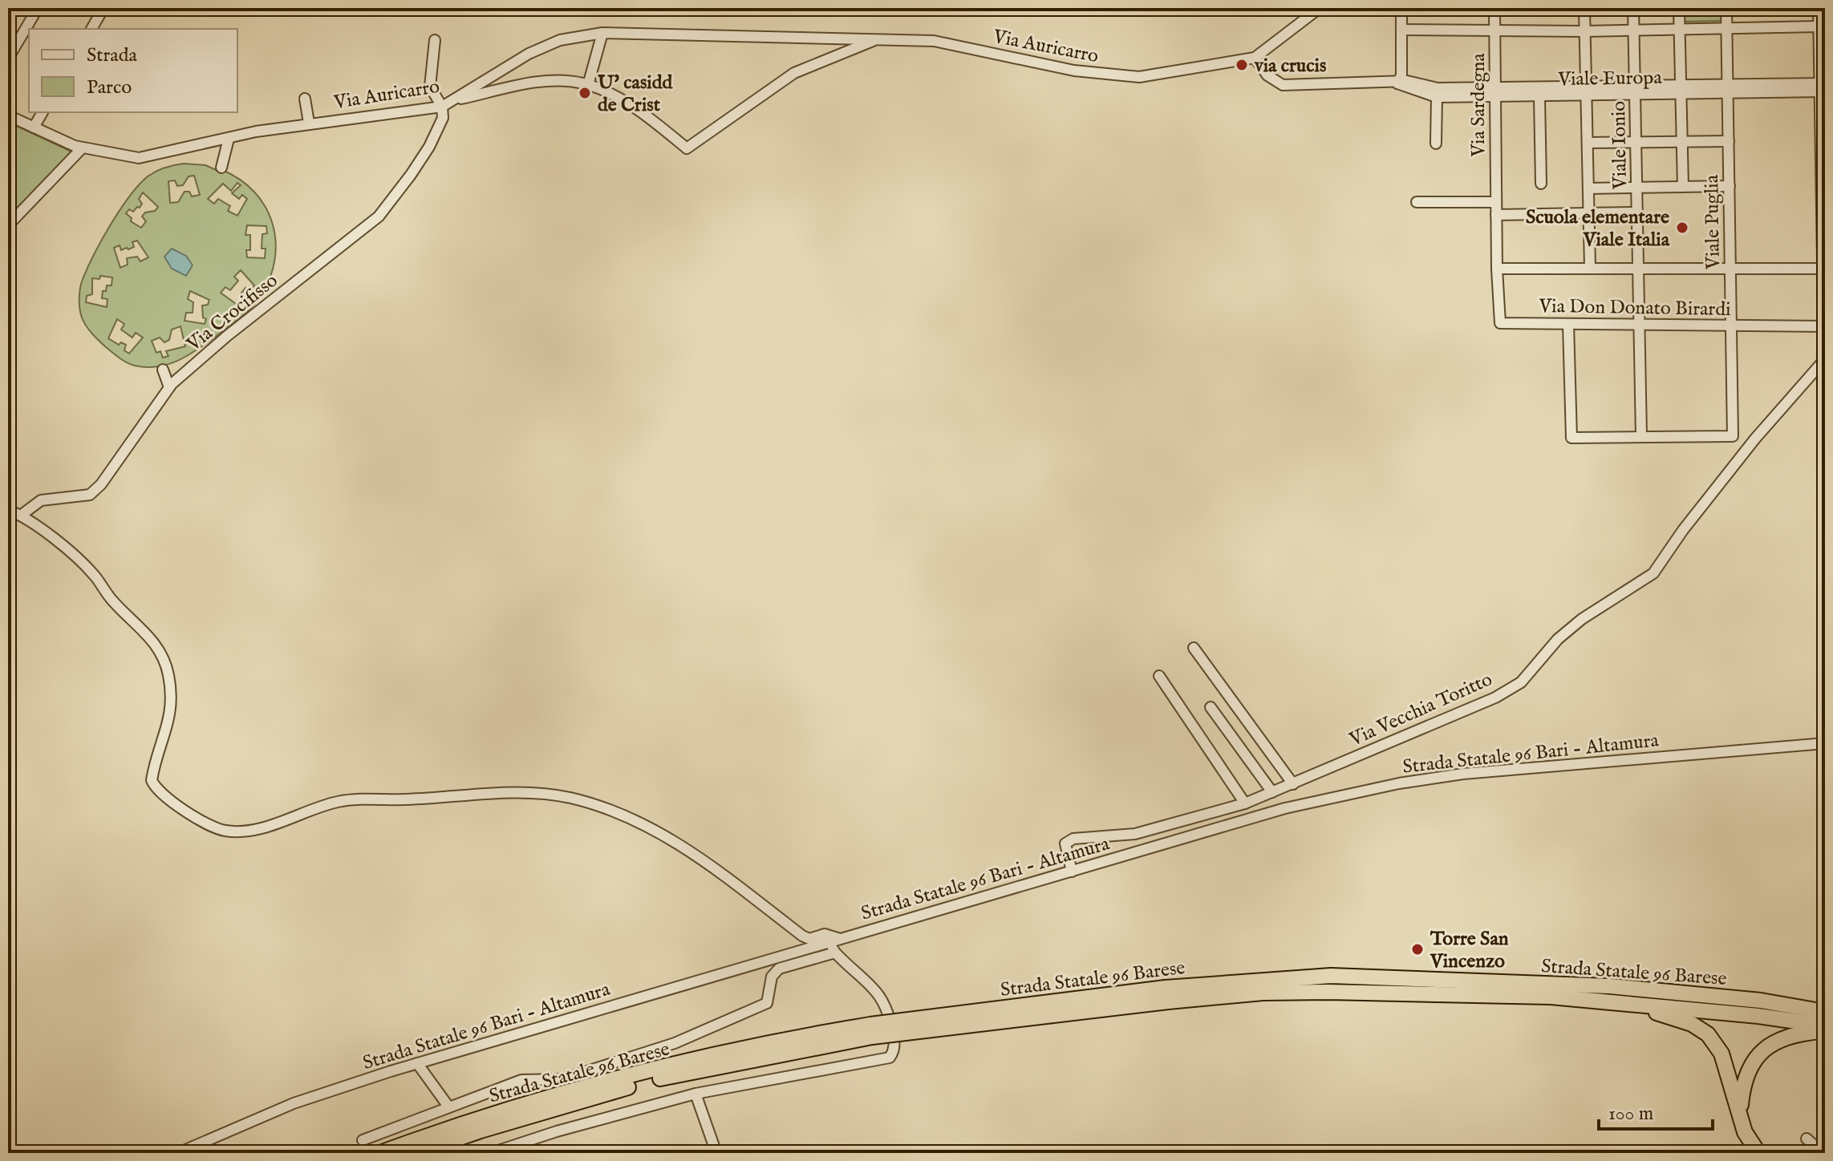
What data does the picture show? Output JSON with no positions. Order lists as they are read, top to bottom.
{
  "streets": {
    "highway": ["Strada Statale 96 Barese"],
    "street": [
      "Via Auricarro",
      "Viale Europa",
      "Via Sardegna",
      "Viale Ionio",
      "Viale Puglia",
      "Via Don Donato Birardi",
      "Via Crocifisso",
      "Via Vecchia Toritto",
      "Strada Statale 96 Bari - Altamura"
    ]
  },
  "crossings": [
    ["Via Auricarro", "Viale Europa"],
    ["Via Auricarro", "Via Crocifisso"],
    ["Viale Europa", "Via Sardegna"],
    ["Viale Europa", "Viale Ionio"],
    ["Viale Europa", "Viale Puglia"],
    ["Viale Europa", "Via Vecchia Toritto"],
    ["Via Sardegna", "Via Don Donato Birardi"],
    ["Viale Ionio", "Viale Puglia"],
    ["Viale Ionio", "Via Don Donato Birardi"],
    ["Viale Puglia", "Via Don Donato Birardi"],
    ["Via Don Donato Birardi", "Via Vecchia Toritto"],
    ["Via Vecchia Toritto", "Strada Statale 96 Bari - Altamura"]
  ],
  "places": [
    "via crucis",
    "U' casidd de Crist",
    "Scuola elementare Viale Italia",
    "Torre San Vincenzo"
  ],
  "legend": ["Strada", "Parco"],
  "scale_bar": "100 m"
}
